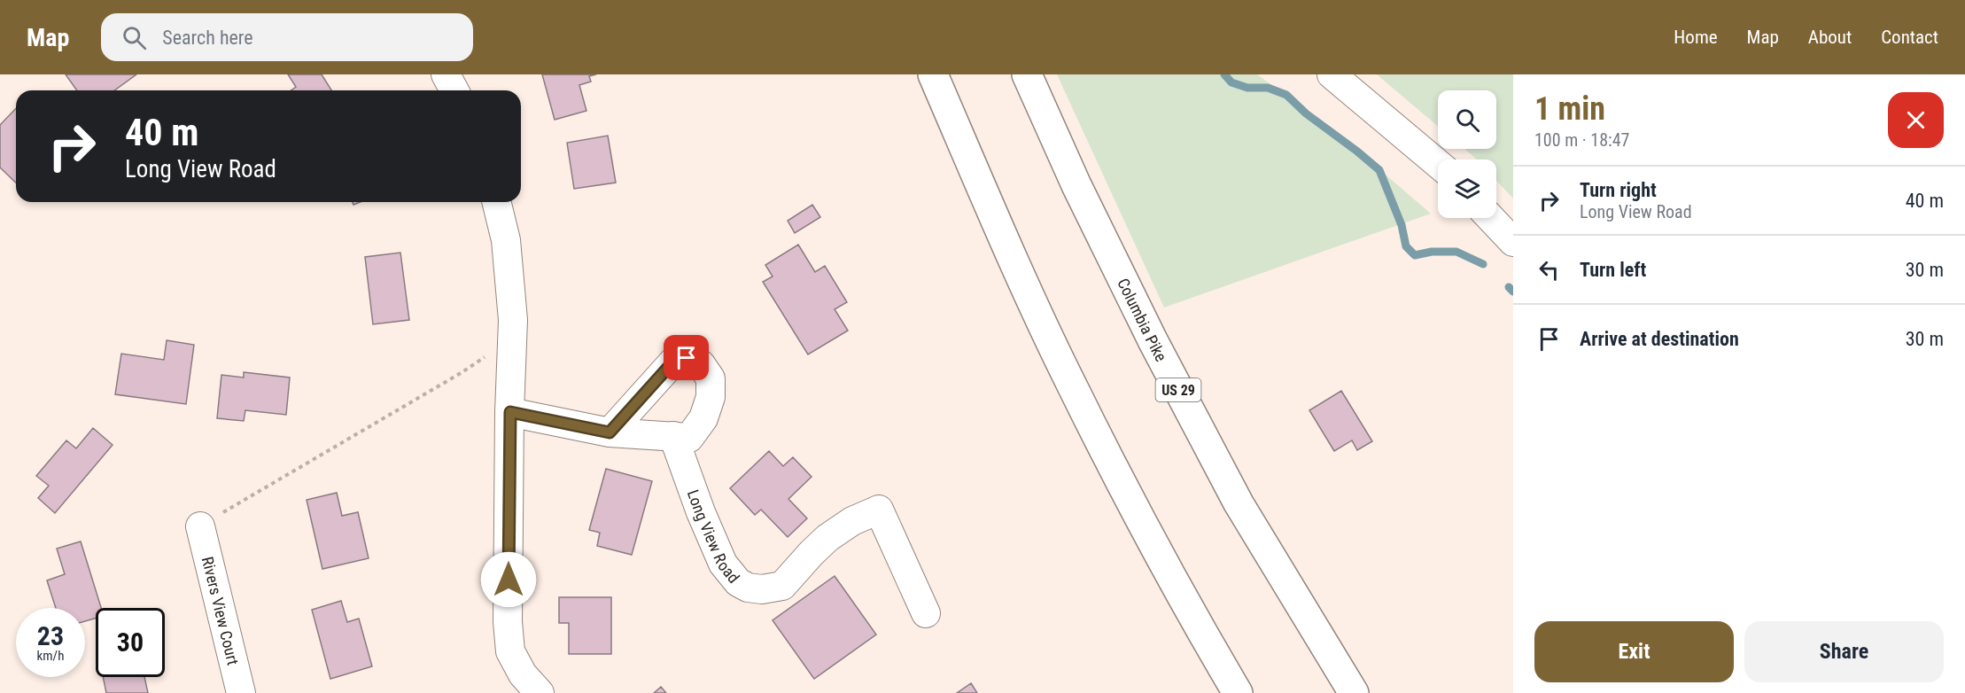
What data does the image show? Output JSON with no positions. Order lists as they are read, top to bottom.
{
  "streets": {
    "highway": ["Columbia Pike", "US 29"],
    "street": ["Long View Road", "Rivers View Court"]
  },
  "page": {
    "header": "Map",
    "search": "Search here",
    "nav": [
      "Home",
      "Map",
      "About",
      "Contact"
    ],
    "heading": ["1 min", "100 m · 18:47"],
    "turn": ["40 m", "Long View Road"],
    "list": [
      {
        "name": "Turn right",
        "note": "Long View Road",
        "value": "40 m"
      },
      {
        "name": "Turn left",
        "value": "30 m"
      },
      {
        "name": "Arrive at destination",
        "value": "30 m"
      }
    ],
    "speed": "23 km/h",
    "limit": "30",
    "buttons": ["Exit", "Share"]
  }
}
